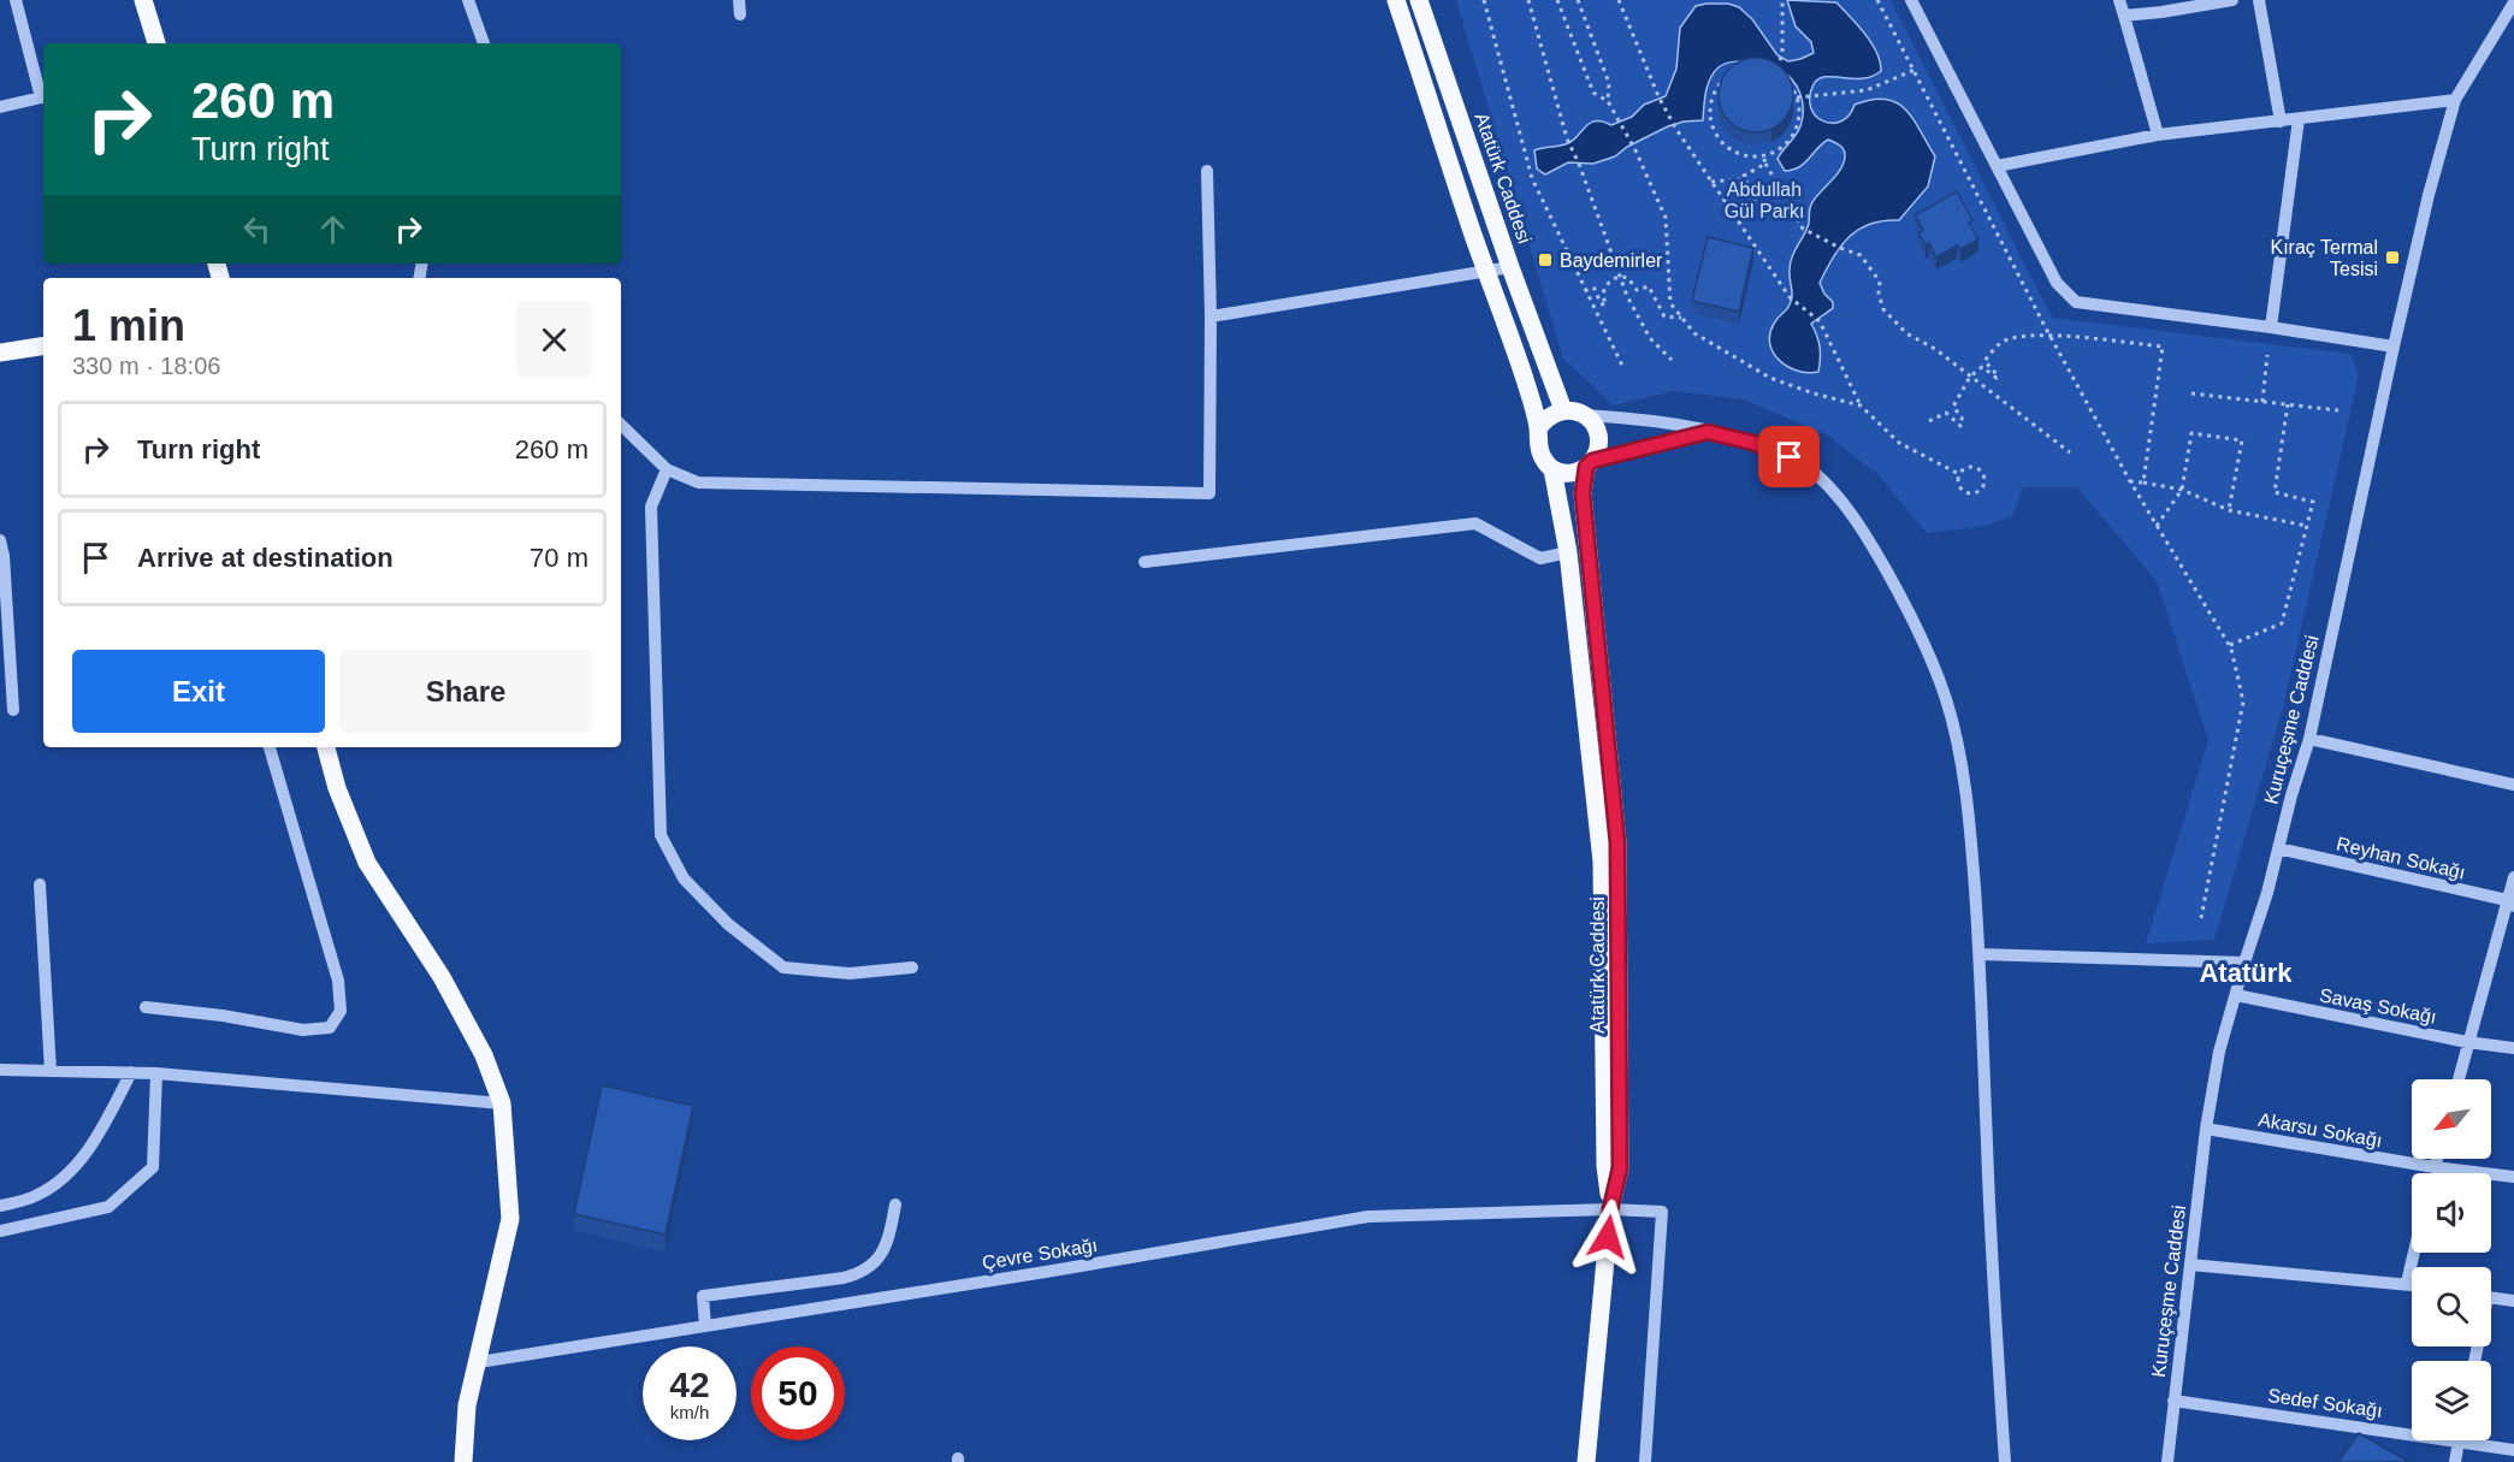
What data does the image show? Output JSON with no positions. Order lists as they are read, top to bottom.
{
  "streets": {
    "main road": ["Atatürk Caddesi"],
    "street": [
      "Kuruçeşme Caddesi",
      "Reyhan Sokağı",
      "Savaş Sokağı",
      "Akarsu Sokağı",
      "Çevre Sokağı",
      "Sedef Sokağı"
    ]
  },
  "crossings": [
    ["Atatürk Caddesi", "Çevre Sokağı"],
    ["Kuruçeşme Caddesi", "Reyhan Sokağı"],
    ["Kuruçeşme Caddesi", "Savaş Sokağı"],
    ["Kuruçeşme Caddesi", "Akarsu Sokağı"],
    ["Kuruçeşme Caddesi", "Sedef Sokağı"]
  ],
  "districts": ["Atatürk"],
  "parks": ["Abdullah Gül Parkı"],
  "places": {
    "transit": ["Kıraç Termal Tesisi", "Baydemirler"]
  },
  "north": "bottom left",
  "page": {
    "turn": ["260 m", "Turn right"],
    "heading": ["1 min", "330 m · 18:06"],
    "list": [
      {
        "name": "Turn right",
        "value": "260 m"
      },
      {
        "name": "Arrive at destination",
        "value": "70 m"
      }
    ],
    "buttons": ["Exit", "Share"],
    "speed": "42 km/h",
    "limit": "50"
  }
}
